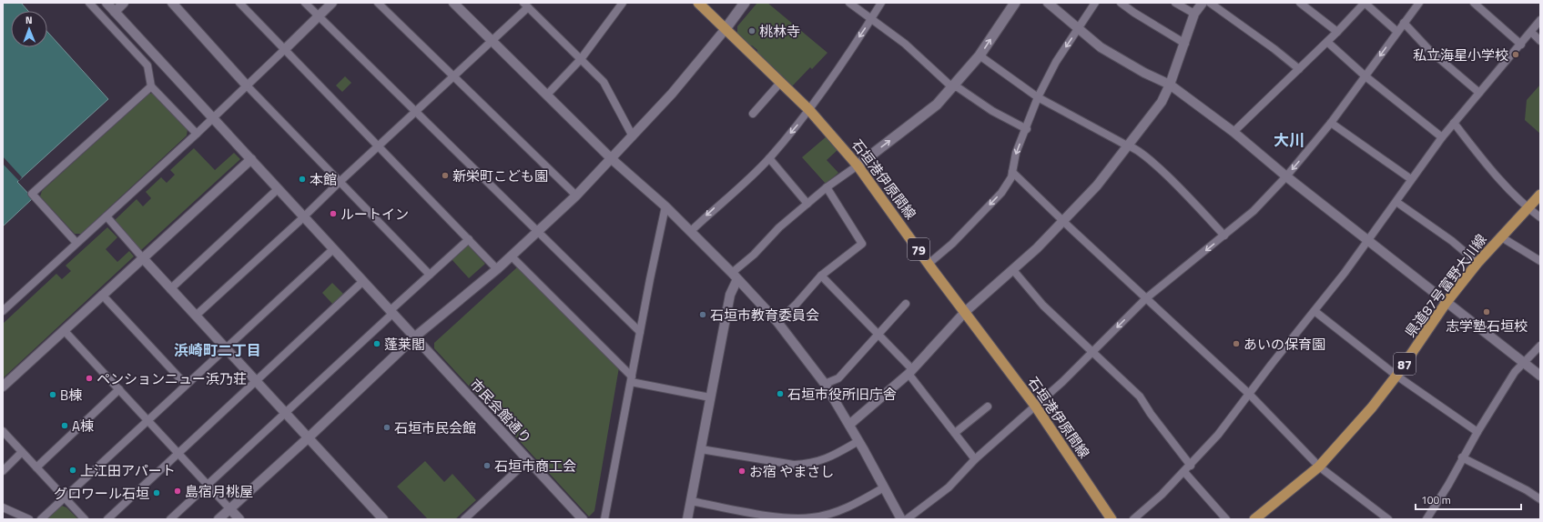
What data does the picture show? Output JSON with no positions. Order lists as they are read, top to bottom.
{
  "streets": {
    "main road": [
      "石垣港伊原間線",
      "79",
      "県道87号富野大川線",
      "87"
    ],
    "street": ["市民会館通り"]
  },
  "districts": ["大川", "浜崎町二丁目"],
  "places": [
    "桃林寺",
    "私立海星小学校",
    "新栄町こども園",
    "本館",
    "ルートイン",
    "志学塾石垣校",
    "石垣市教育委員会",
    "蓬莱閣",
    "あいの保育園",
    "ペンションニュー浜乃荘",
    "石垣市役所旧庁舎",
    "B棟",
    "A棟",
    "石垣市民会館",
    "石垣市商工会",
    "上江田アパート",
    "お宿 やまさし",
    "島宿月桃屋",
    "グロワール石垣"
  ],
  "scale_bar": "100 m",
  "north": "top"
}
